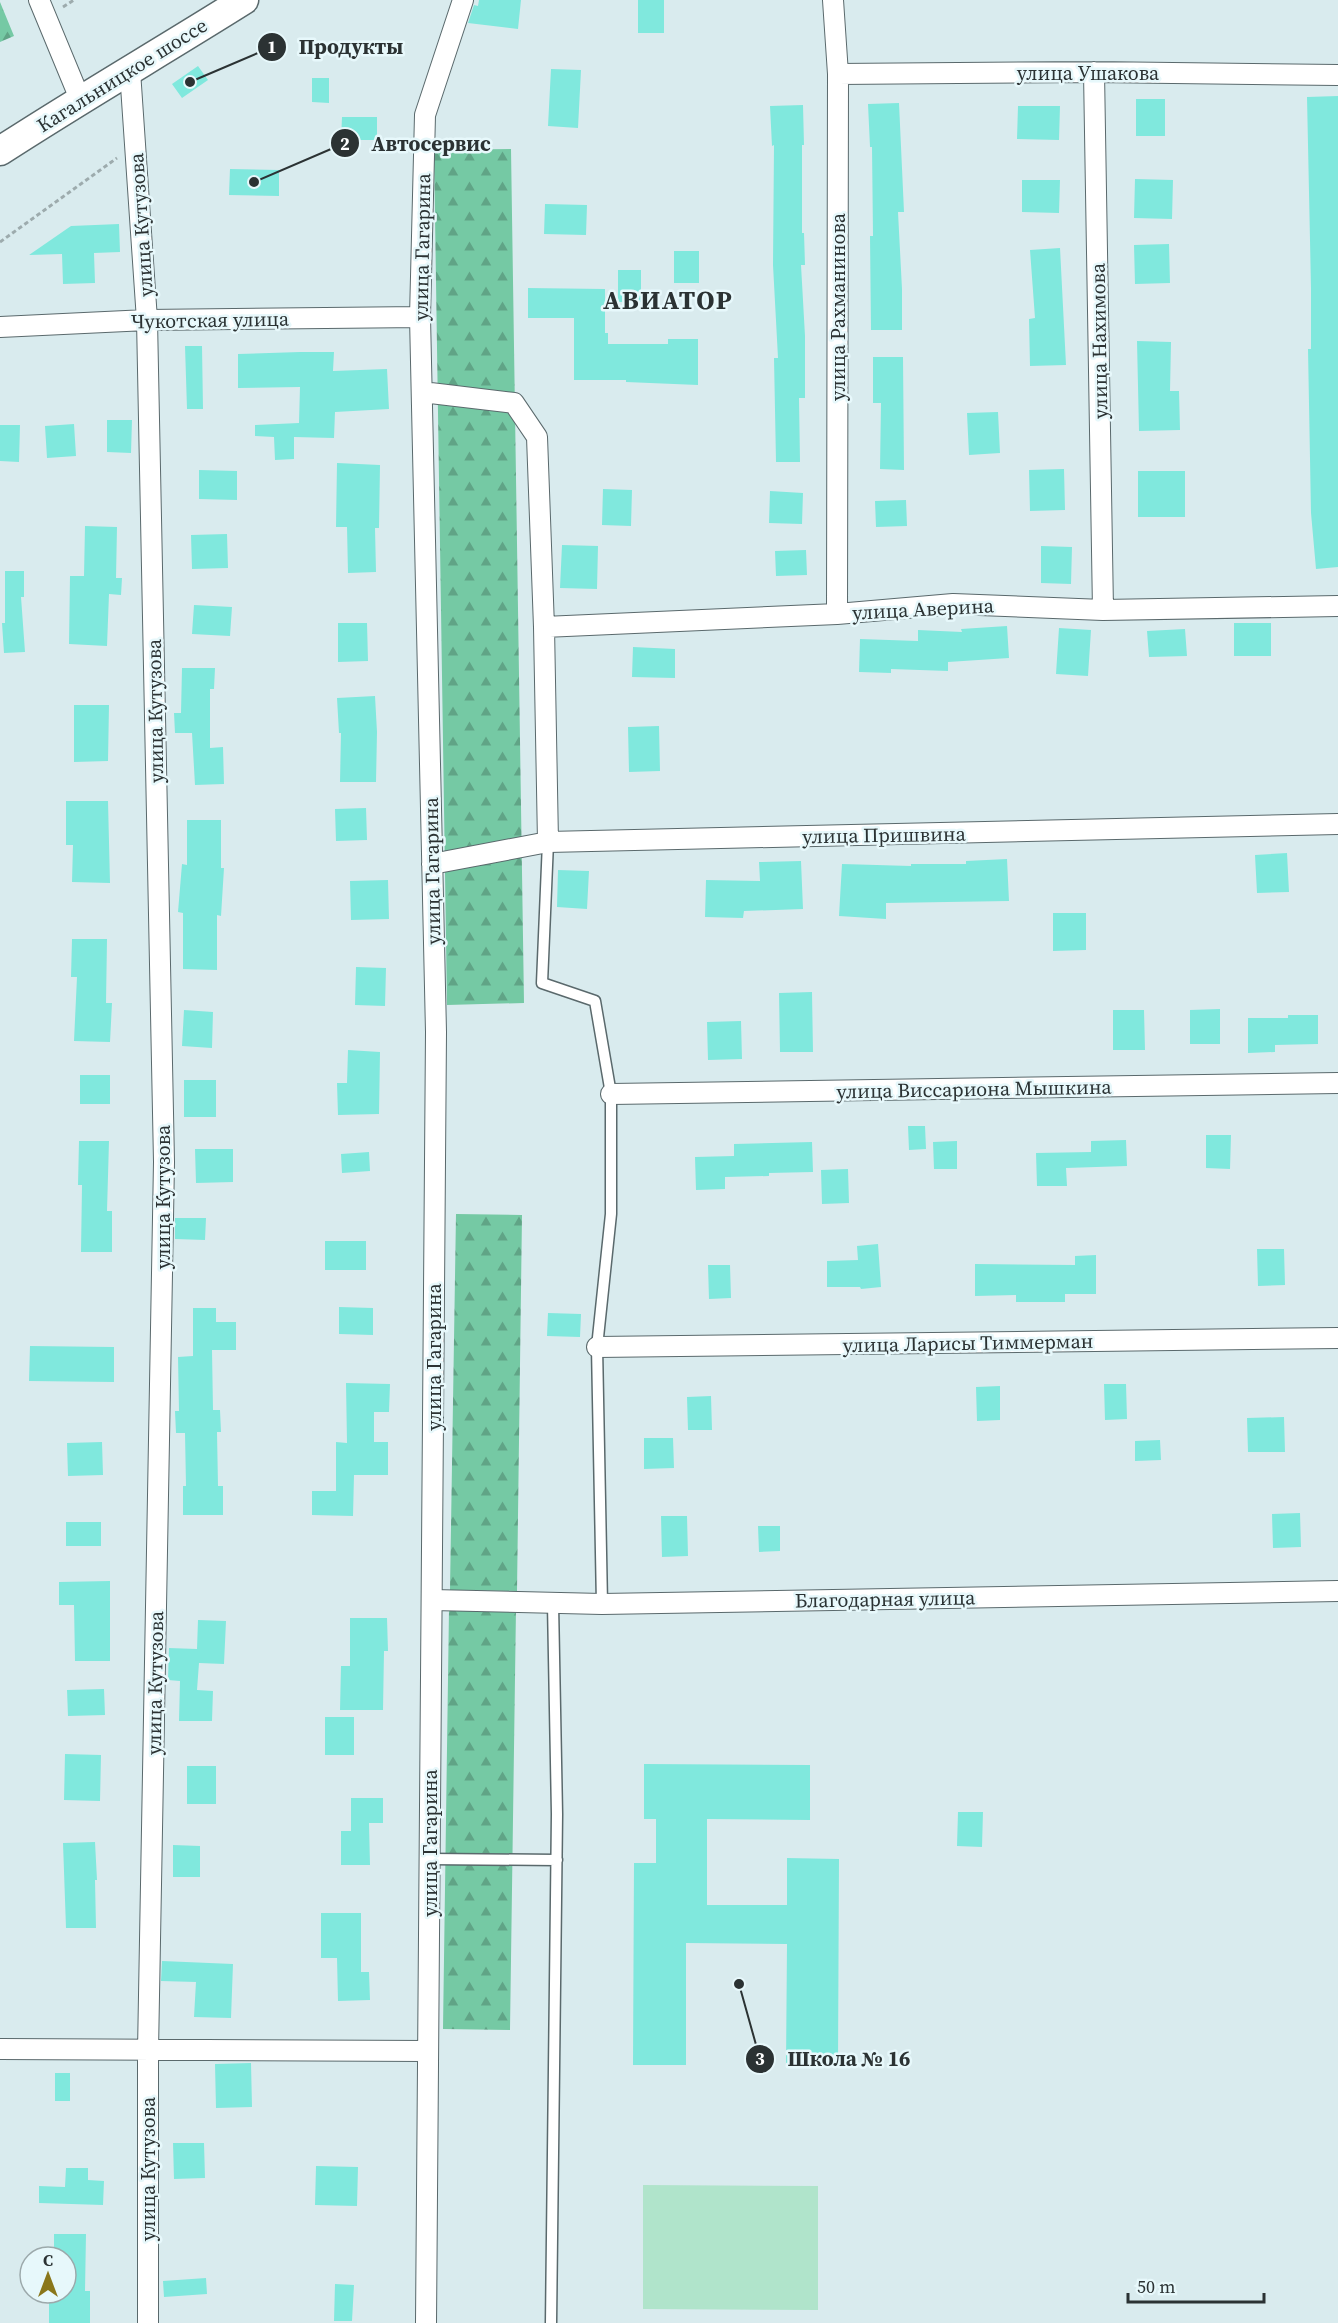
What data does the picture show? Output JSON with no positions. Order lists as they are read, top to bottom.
{
  "streets": {
    "main road": ["Кагальницкое шоссе"],
    "street": [
      "улица Ушакова",
      "улица Кутузова",
      "улица Гагарина",
      "улица Рахманинова",
      "Чукотская улица",
      "улица Нахимова",
      "улица Аверина",
      "улица Пришвина",
      "улица Виссариона Мышкина",
      "улица Ларисы Тиммерман",
      "Благодарная улица"
    ]
  },
  "crossings": [
    ["улица Ушакова", "улица Рахманинова"],
    ["улица Ушакова", "улица Нахимова"],
    ["Кагальницкое шоссе", "улица Кутузова"],
    ["улица Кутузова", "Чукотская улица"],
    ["улица Гагарина", "Чукотская улица"],
    ["улица Гагарина", "улица Пришвина"],
    ["улица Гагарина", "Благодарная улица"],
    ["улица Рахманинова", "улица Аверина"],
    ["улица Нахимова", "улица Аверина"]
  ],
  "districts": ["АВИАТОР"],
  "places": ["Продукты", "Автосервис", "Школа № 16"],
  "scale_bar": "50 m",
  "north": "top"
}
